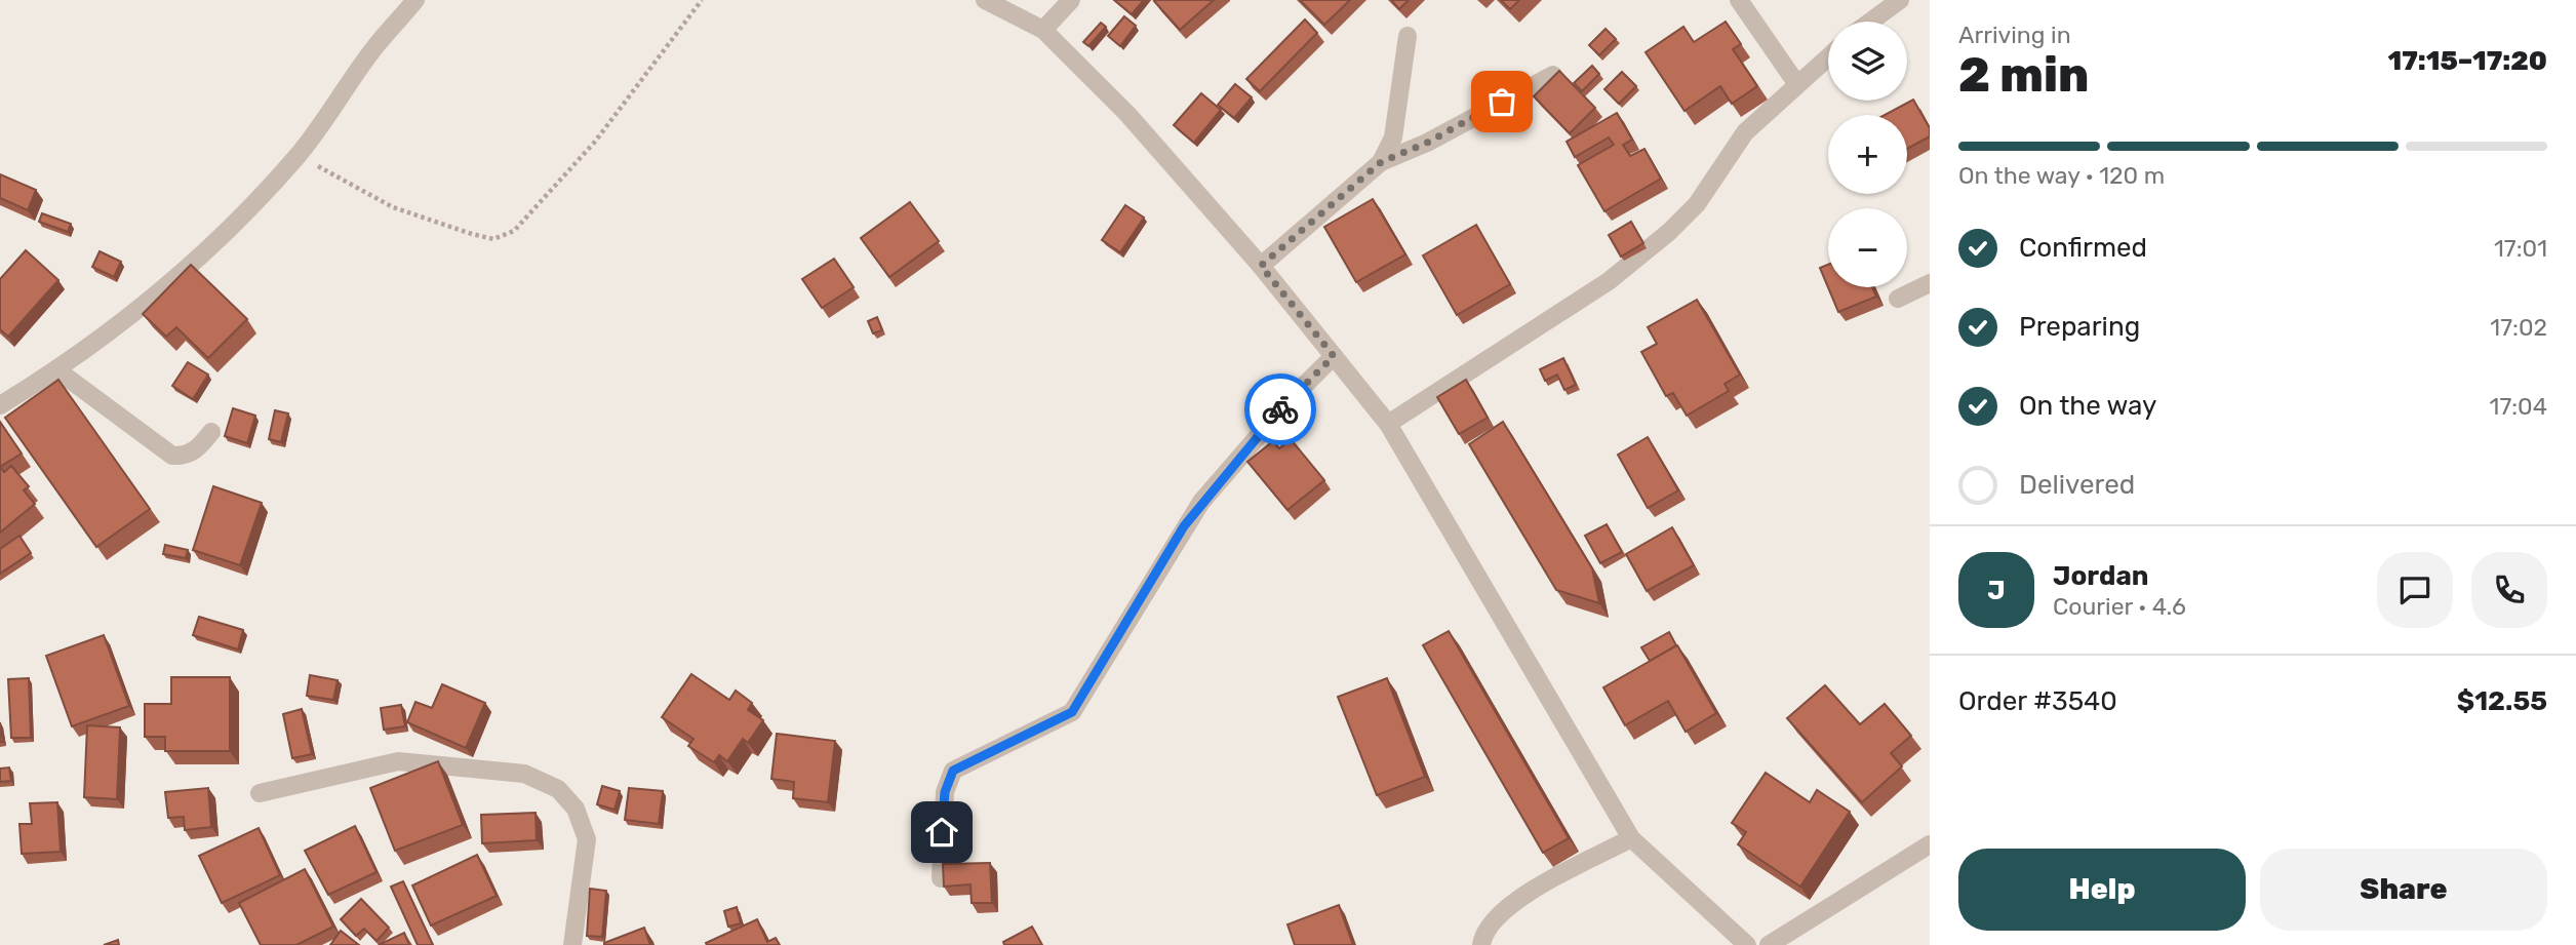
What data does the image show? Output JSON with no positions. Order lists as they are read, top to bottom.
{
  "page": {
    "heading": ["2 min", "Arriving in", "17:15–17:20"],
    "panel": [
      "Jordan",
      "Courier · 4.6",
      "Order #3540",
      "$12.55"
    ],
    "map_buttons": ["+", "−"],
    "bar": "On the way · 120 m",
    "list": [
      ["Confirmed", "17:01"],
      ["Preparing", "17:02"],
      ["On the way", "17:04"],
      "Delivered"
    ],
    "round": "J",
    "buttons": ["Help", "Share"]
  }
}
